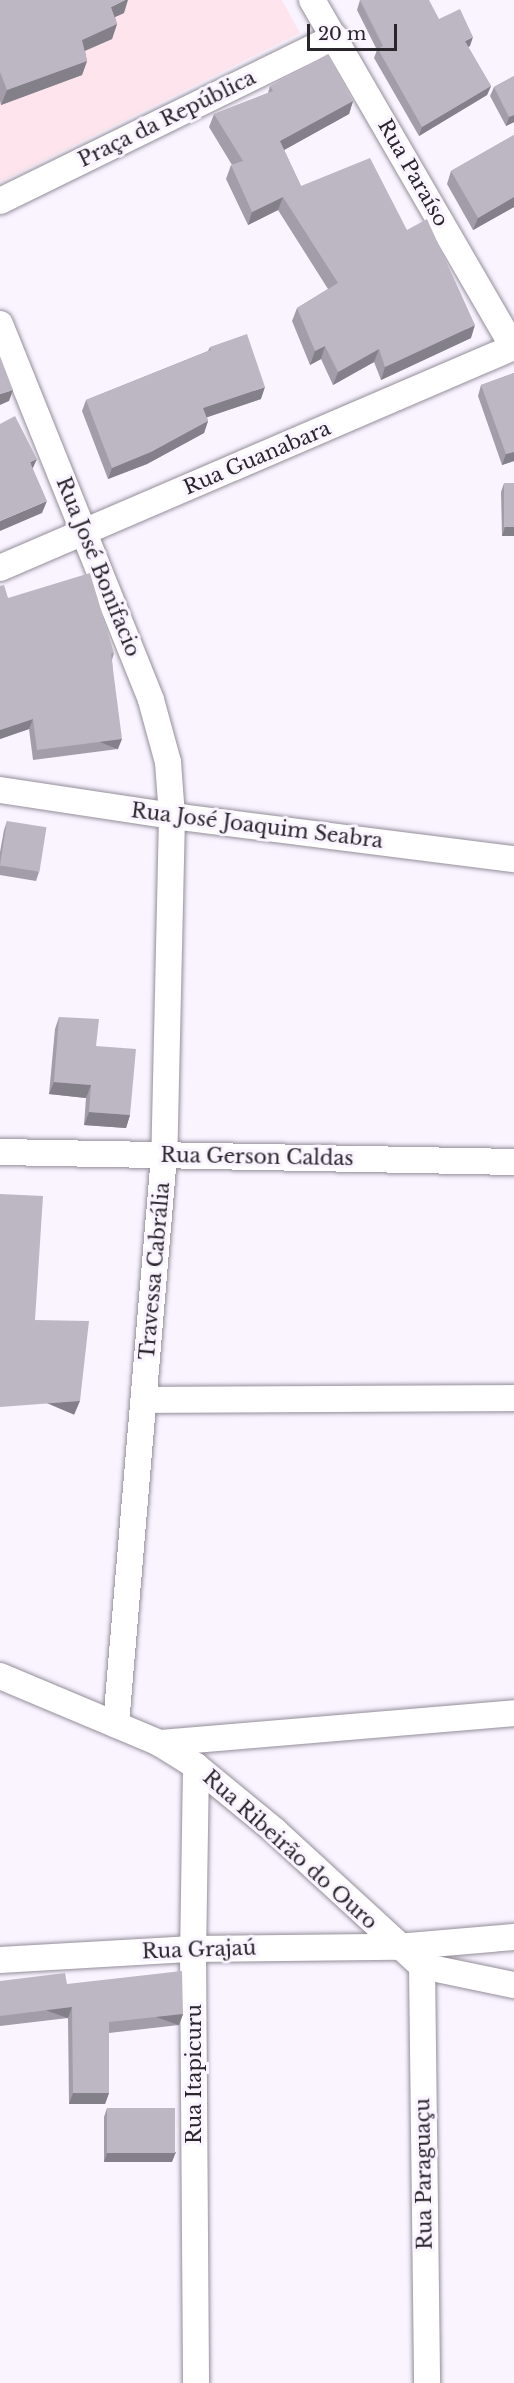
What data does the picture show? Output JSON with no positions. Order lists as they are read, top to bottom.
{
  "streets": {
    "street": [
      "Praça da República",
      "Rua Paraíso",
      "Rua Guanabara",
      "Rua José Bonifacio",
      "Rua José Joaquim Seabra",
      "Rua Gerson Caldas",
      "Travessa Cabrália",
      "Rua Ribeirão do Ouro",
      "Rua Grajaú",
      "Rua Itapicuru",
      "Rua Paraguaçu"
    ]
  },
  "crossings": [
    ["Praça da República", "Rua Paraíso"],
    ["Rua Paraíso", "Rua Guanabara"],
    ["Rua Guanabara", "Rua José Bonifacio"],
    ["Rua José Bonifacio", "Rua José Joaquim Seabra"],
    ["Rua José Bonifacio", "Travessa Cabrália"],
    ["Rua José Joaquim Seabra", "Travessa Cabrália"],
    ["Rua Gerson Caldas", "Travessa Cabrália"],
    ["Travessa Cabrália", "Rua Ribeirão do Ouro"],
    ["Rua Ribeirão do Ouro", "Rua Grajaú"],
    ["Rua Ribeirão do Ouro", "Rua Itapicuru"],
    ["Rua Ribeirão do Ouro", "Rua Paraguaçu"],
    ["Rua Grajaú", "Rua Itapicuru"]
  ],
  "scale_bar": "20 m"
}
